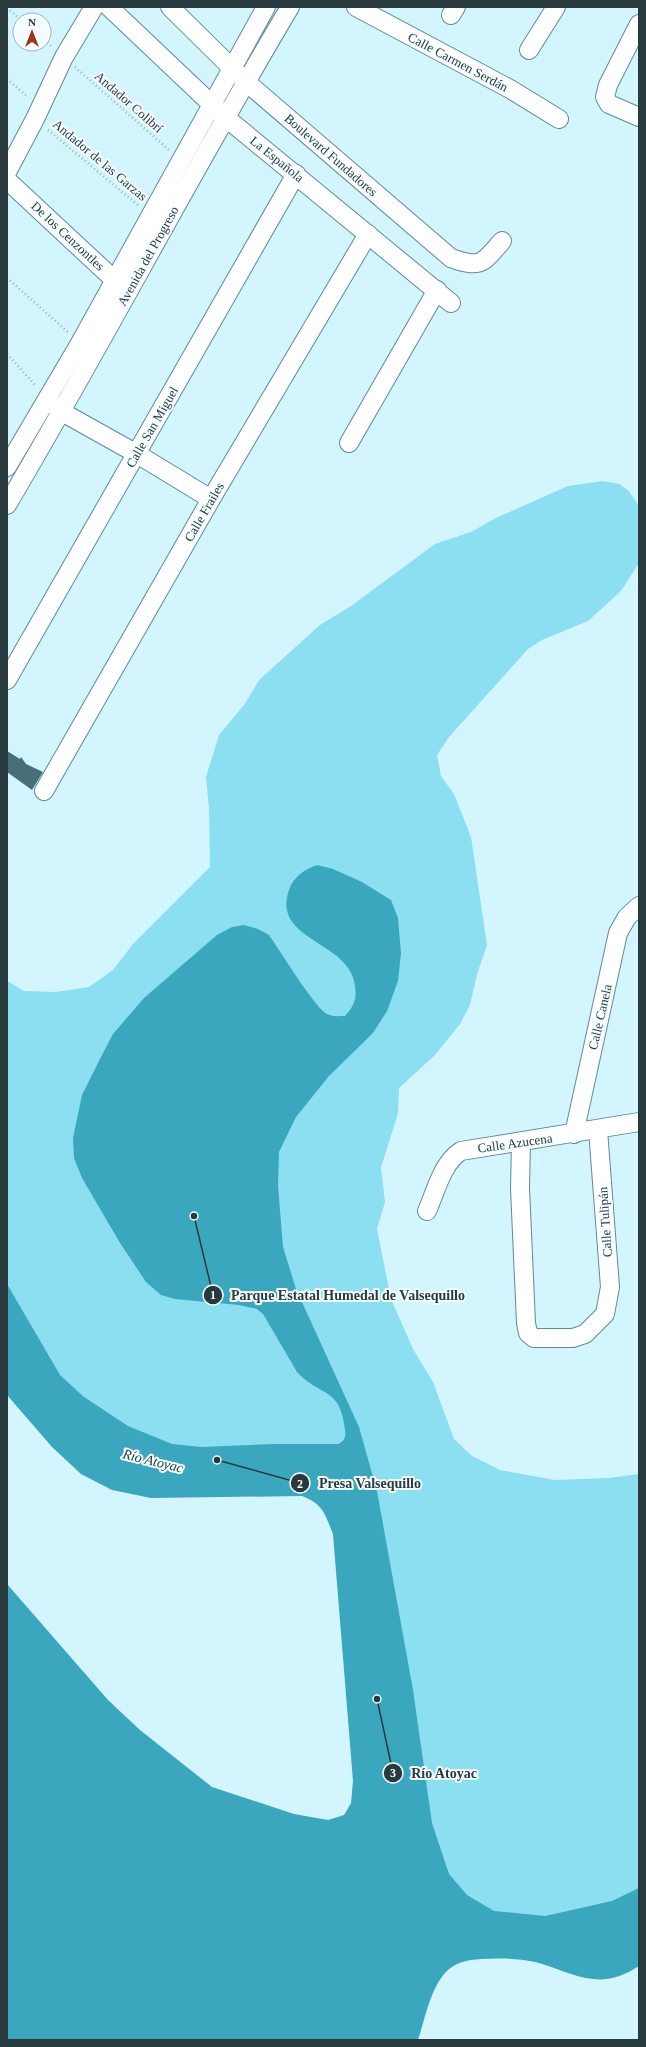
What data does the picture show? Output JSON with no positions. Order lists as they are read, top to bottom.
{
  "streets": {
    "street": [
      "Calle Carmen Serdán",
      "Boulevard Fundadores",
      "La Española",
      "De los Cenzontles",
      "Avenida del Progreso",
      "Calle San Miguel",
      "Calle Frailes",
      "Calle Canela",
      "Calle Azucena",
      "Calle Tulipán"
    ],
    "path": ["Andador Colibrí", "Andador de las Garzas"]
  },
  "crossings": [
    ["Andador Colibrí", "Avenida del Progreso"],
    ["Boulevard Fundadores", "Avenida del Progreso"],
    ["La Española", "Avenida del Progreso"],
    ["La Española", "Calle San Miguel"],
    ["La Española", "Calle Frailes"],
    ["Andador de las Garzas", "Avenida del Progreso"],
    ["De los Cenzontles", "Avenida del Progreso"],
    ["Calle Canela", "Calle Azucena"],
    ["Calle Azucena", "Calle Tulipán"]
  ],
  "water": ["Río Atoyac"],
  "places": ["Parque Estatal Humedal de Valsequillo", "Presa Valsequillo", "Río Atoyac"],
  "north": "top"
}
